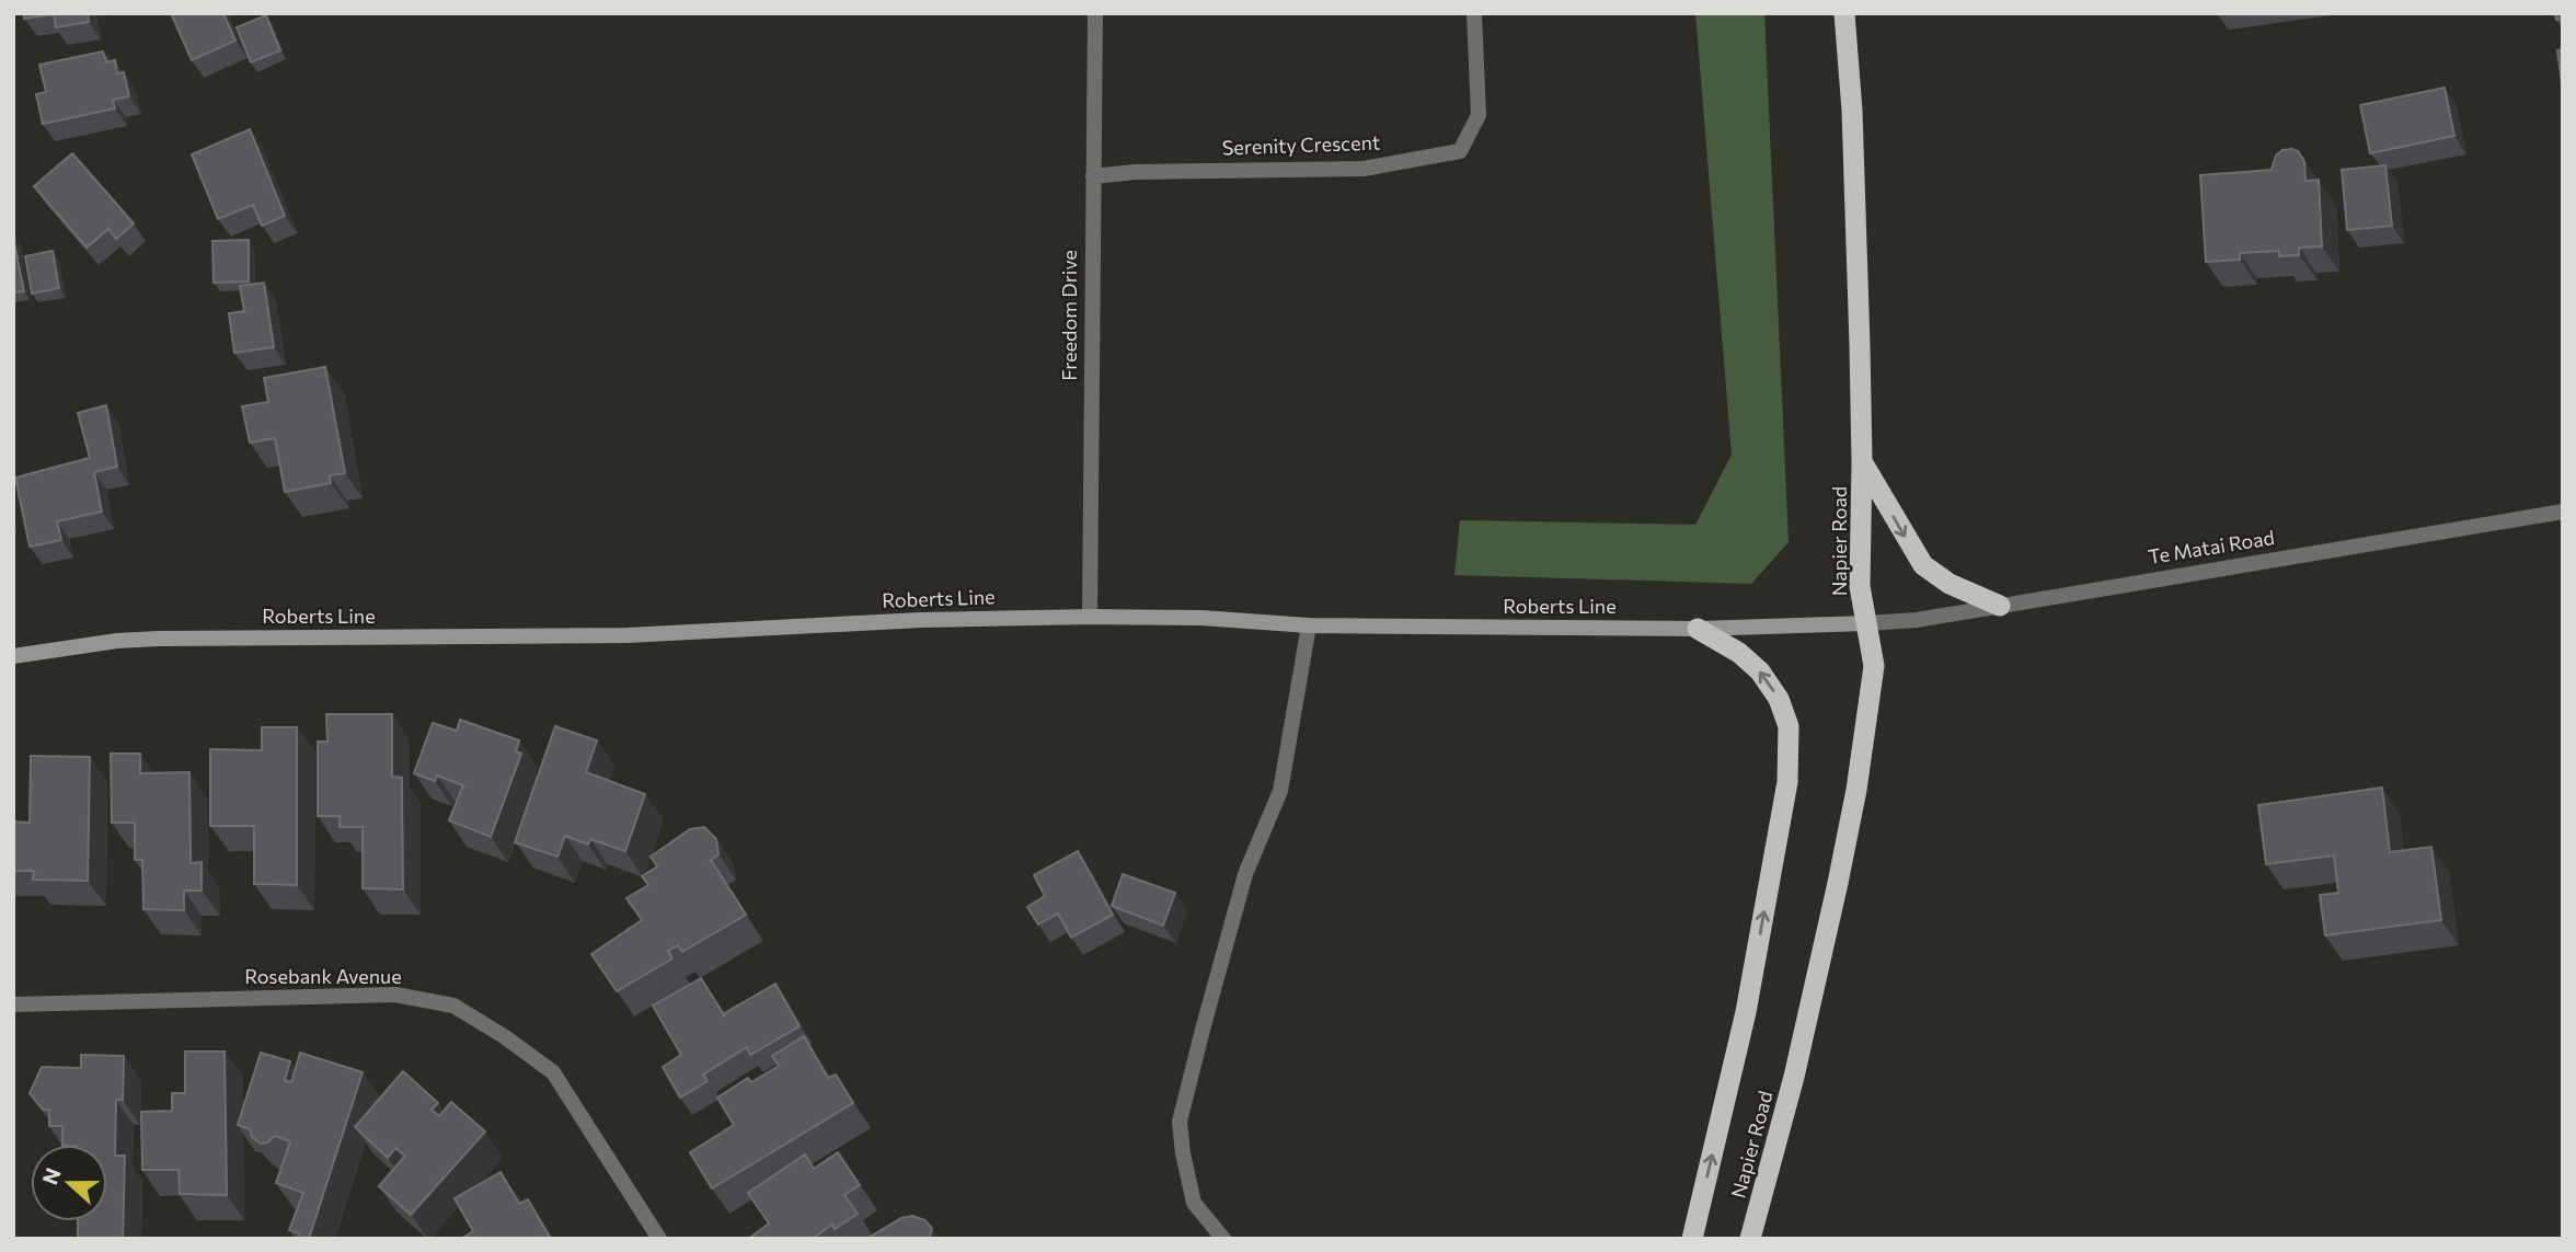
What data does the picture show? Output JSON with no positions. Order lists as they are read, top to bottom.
{
  "streets": {
    "highway": ["Napier Road"],
    "main road": ["Roberts Line"],
    "street": [
      "Serenity Crescent",
      "Freedom Drive",
      "Te Matai Road",
      "Rosebank Avenue"
    ]
  },
  "crossings": [
    ["Serenity Crescent", "Freedom Drive"],
    ["Freedom Drive", "Roberts Line"],
    ["Napier Road", "Te Matai Road"],
    ["Napier Road", "Roberts Line"],
    ["Te Matai Road", "Roberts Line"]
  ],
  "north": "left"
}
